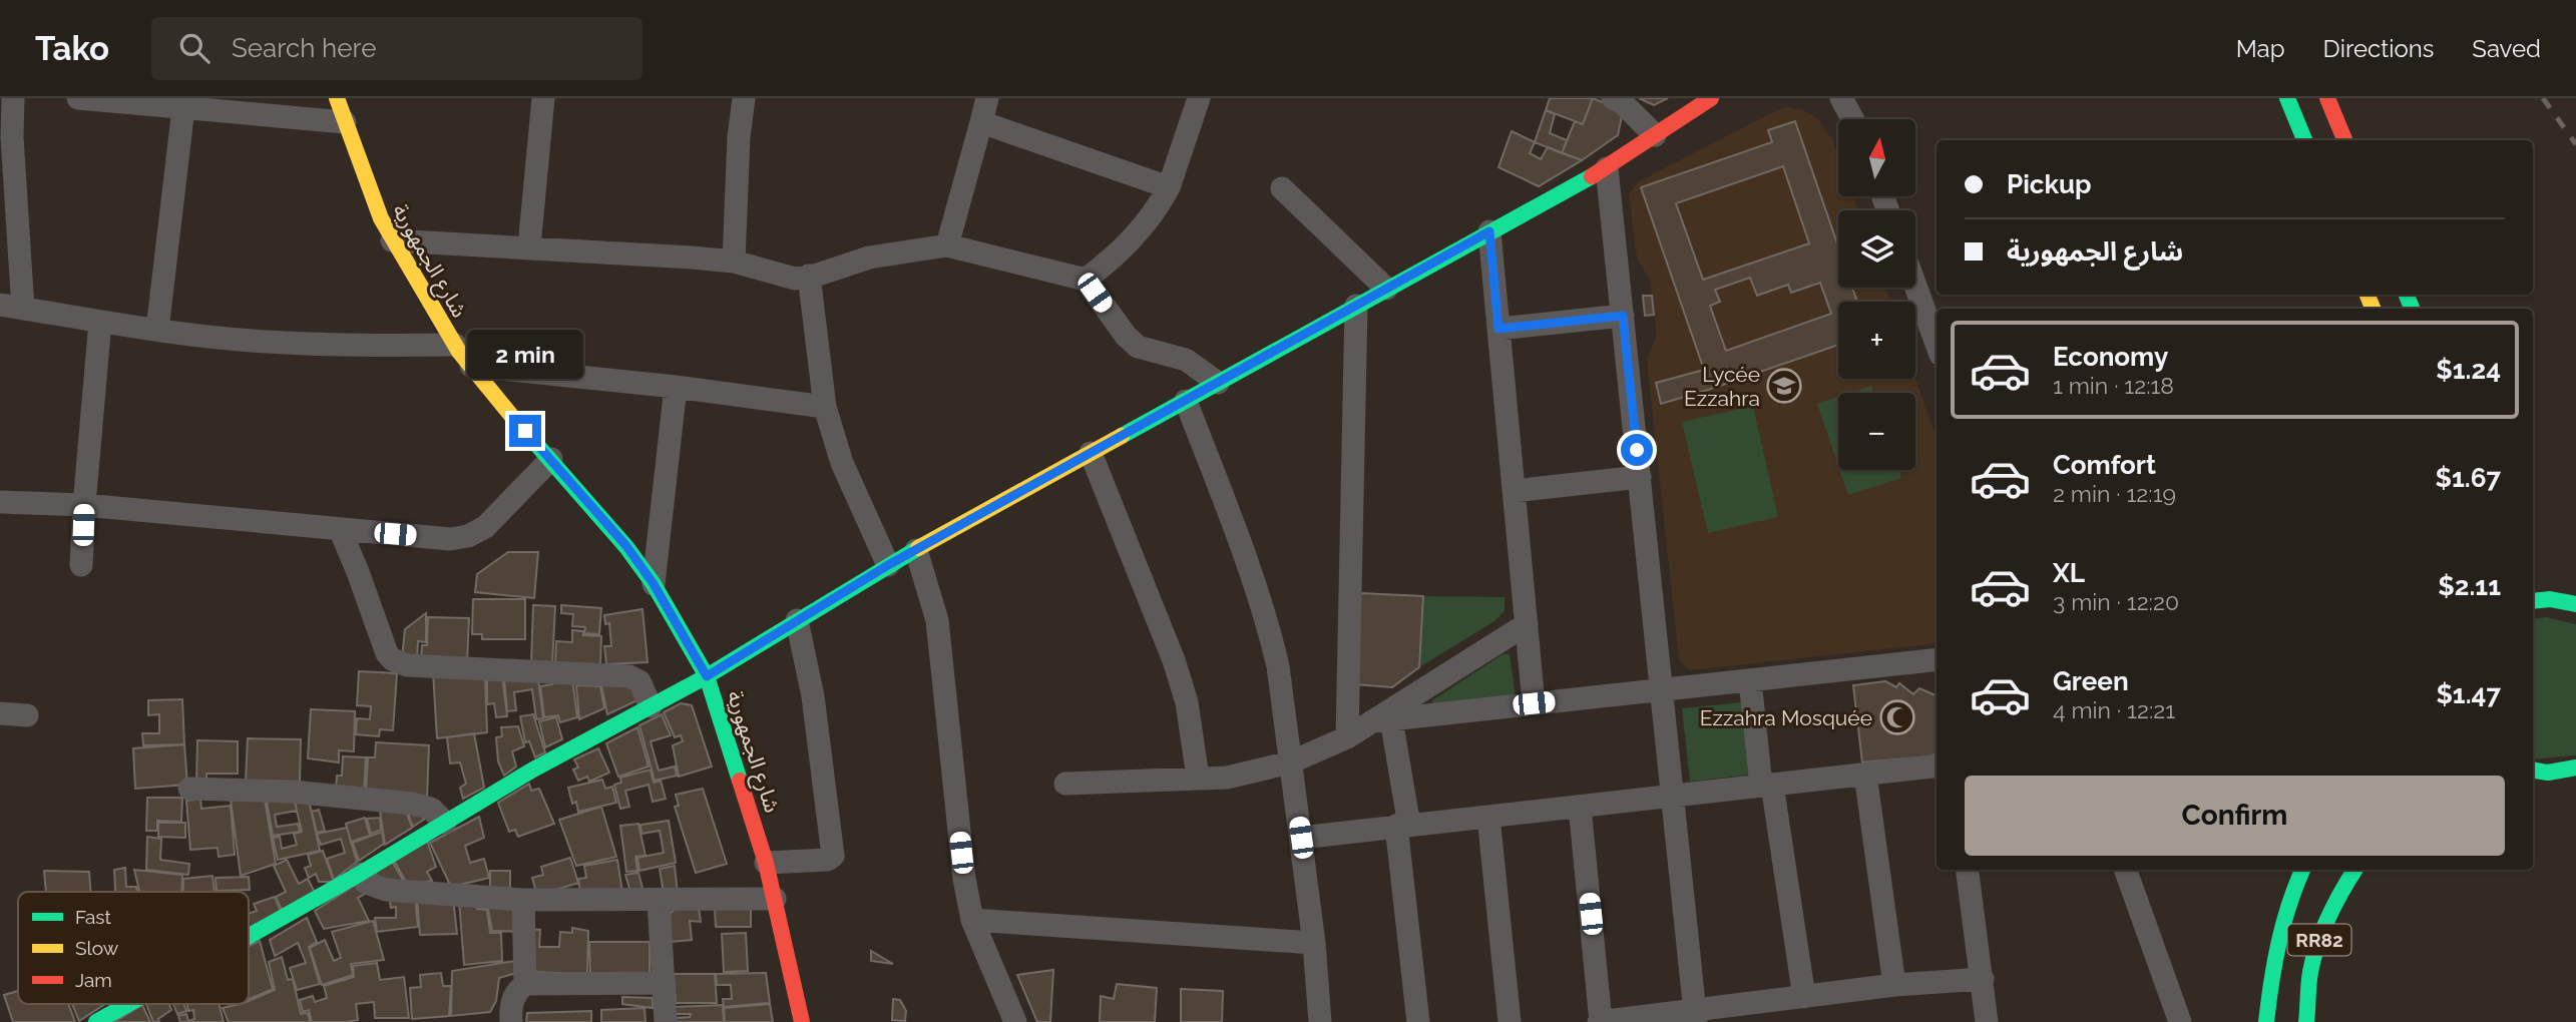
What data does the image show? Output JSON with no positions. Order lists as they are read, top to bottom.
{
  "streets": {
    "street": ["شارع الجمهورية", "RR82"]
  },
  "places": {
    "school or university": ["Lycée Ezzahra"],
    "mosque": ["Ezzahra Mosquée"]
  },
  "legend": ["Fast", "Slow", "Jam"],
  "north": "top",
  "page": {
    "header": "Tako",
    "search": "Search here",
    "nav": ["Map", "Directions", "Saved"],
    "map_buttons": ["+", "−"],
    "banner": ["Pickup", "شارع الجمهورية"],
    "list": [
      {
        "name": "Economy",
        "note": "1 min · 12:18",
        "value": "$1.24"
      },
      {
        "name": "Comfort",
        "note": "2 min · 12:19",
        "value": "$1.67"
      },
      {
        "name": "XL",
        "note": "3 min · 12:20",
        "value": "$2.11"
      },
      {
        "name": "Green",
        "note": "4 min · 12:21",
        "value": "$1.47"
      }
    ],
    "bubble": "2 min",
    "buttons": "Confirm"
  }
}
